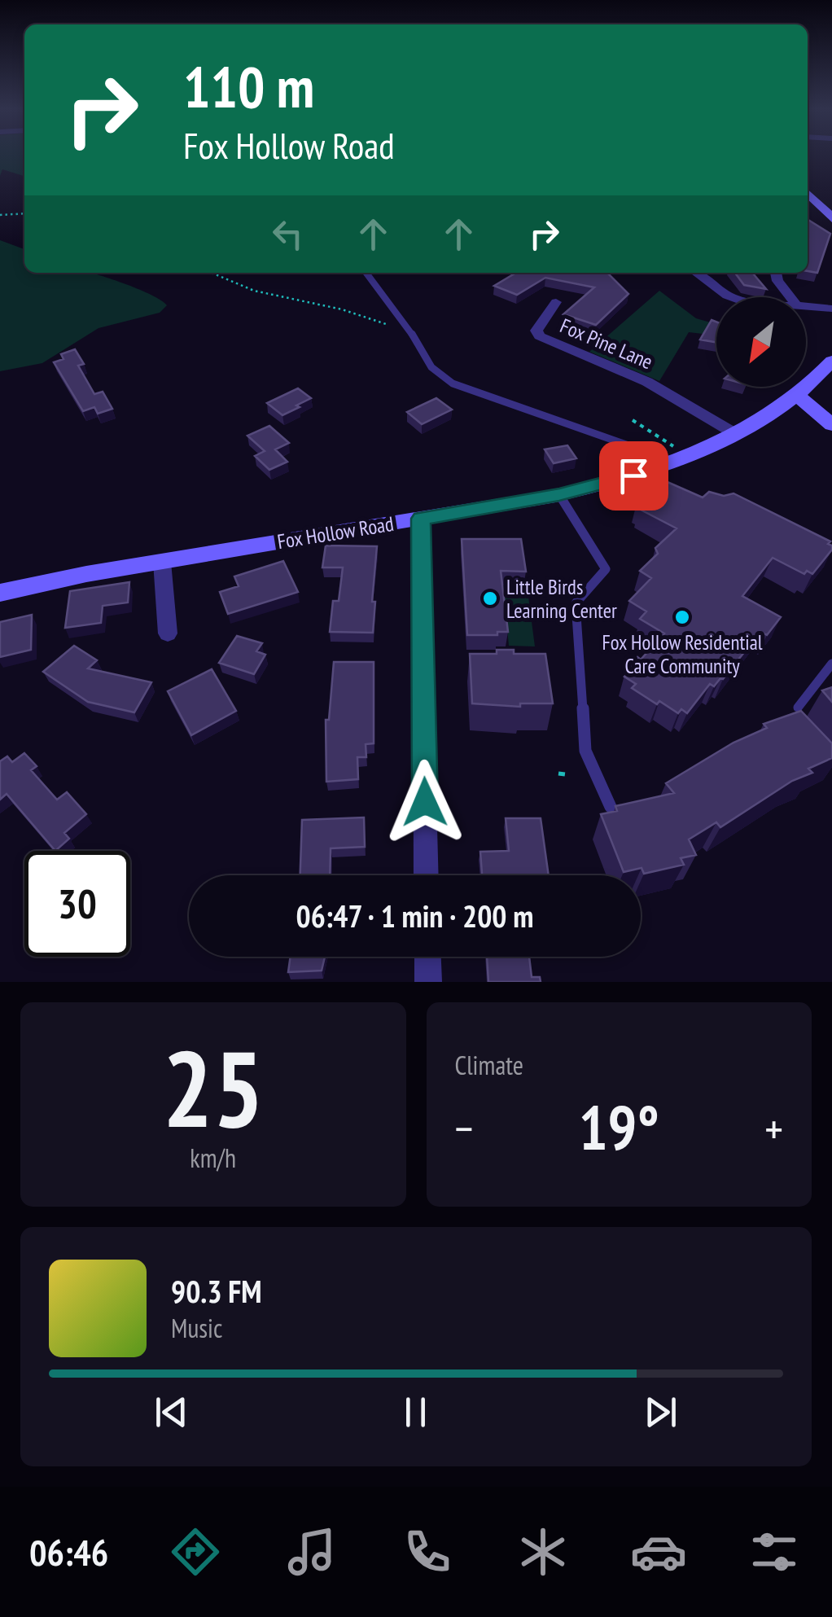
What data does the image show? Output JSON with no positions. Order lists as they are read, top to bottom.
{
  "streets": {
    "main road": ["Fox Hollow Road"],
    "street": ["Fox Pine Lane"]
  },
  "crossings": [
    ["Fox Pine Lane", "Fox Hollow Road"]
  ],
  "places": ["Little Birds Learning Center", "Fox Hollow Residential Care Community"],
  "north": "bottom left",
  "page": {
    "turn": ["110 m", "Fox Hollow Road"],
    "limit": "30",
    "trip": "06:47 · 1 min · 200 m",
    "tile": [
      ["25", "km/h"],
      "Climate"
    ],
    "heat": ["−", "19°", "+"],
    "song": ["90.3 FM", "Music"],
    "tabs": "06:46"
  }
}
